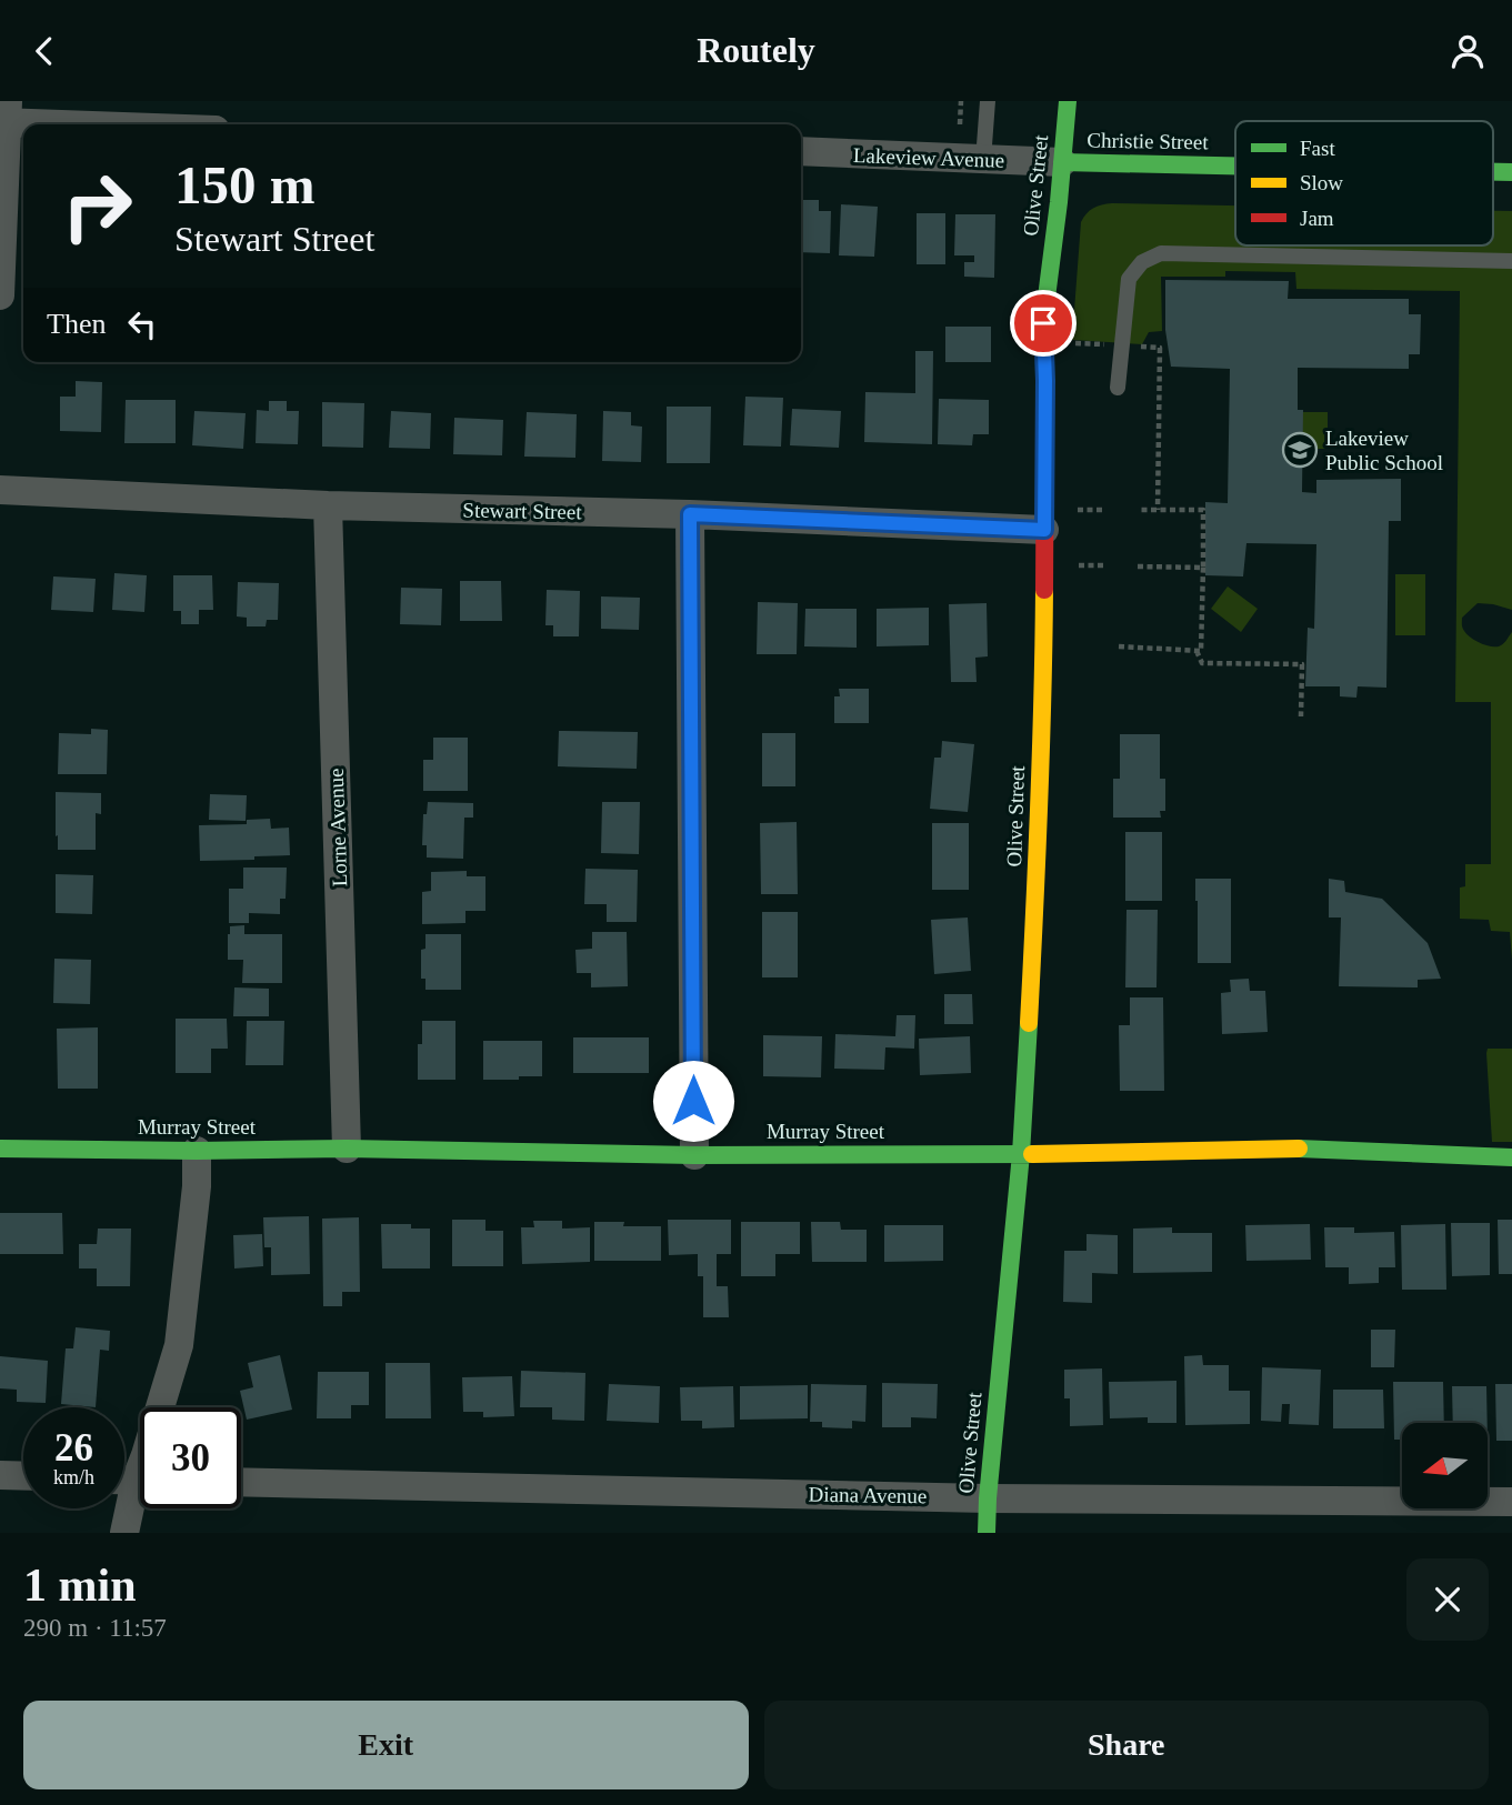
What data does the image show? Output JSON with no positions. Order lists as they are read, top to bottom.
{
  "streets": {
    "street": [
      "Christie Street",
      "Lakeview Avenue",
      "Olive Street",
      "Stewart Street",
      "Lorne Avenue",
      "Murray Street",
      "Diana Avenue"
    ]
  },
  "crossings": [
    ["Christie Street", "Lakeview Avenue"],
    ["Christie Street", "Olive Street"],
    ["Lakeview Avenue", "Olive Street"],
    ["Olive Street", "Stewart Street"],
    ["Olive Street", "Murray Street"],
    ["Olive Street", "Diana Avenue"],
    ["Stewart Street", "Lorne Avenue"],
    ["Lorne Avenue", "Murray Street"]
  ],
  "places": {
    "school or university": ["Lakeview Public School"]
  },
  "legend": ["Fast", "Slow", "Jam"],
  "north": "left",
  "page": {
    "header": "Routely",
    "turn": ["150 m", "Stewart Street"],
    "then": "Then",
    "speed": "26 km/h",
    "limit": "30",
    "heading": ["1 min", "290 m · 11:57"],
    "buttons": ["Exit", "Share"]
  }
}
